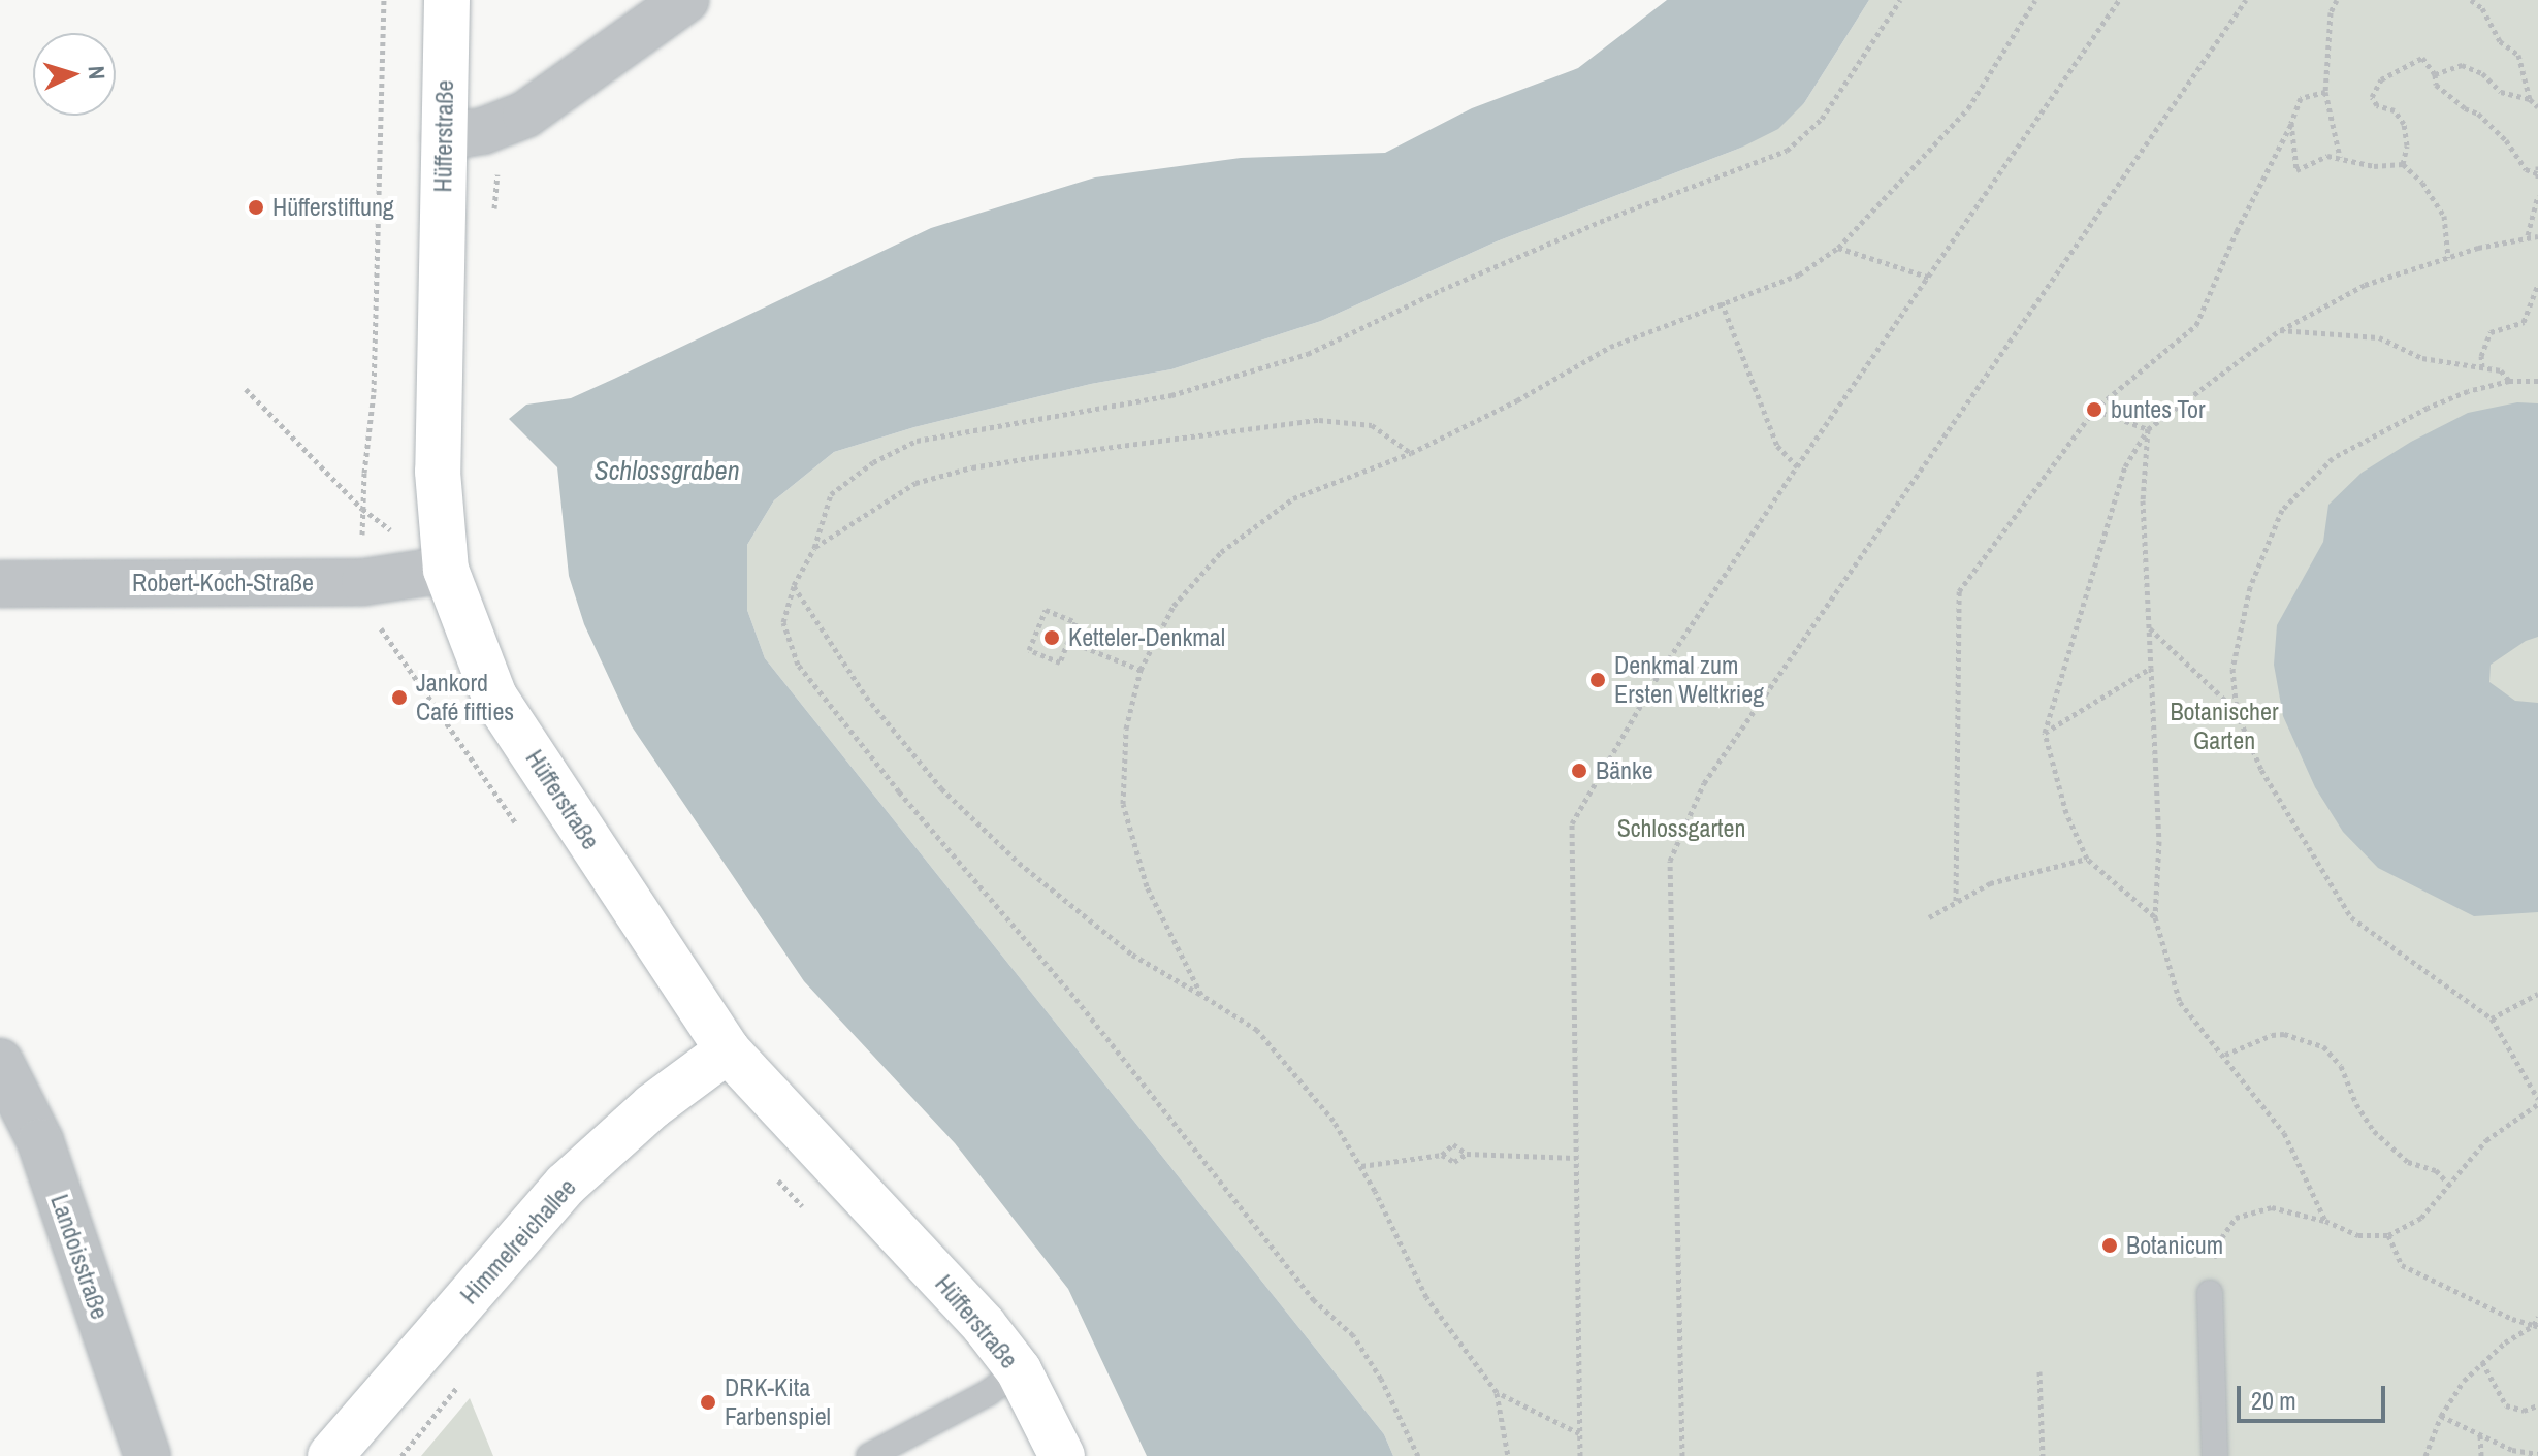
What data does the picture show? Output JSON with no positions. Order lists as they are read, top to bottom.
{
  "streets": {
    "street": [
      "Hüfferstraße",
      "Robert-Koch-Straße",
      "Himmelreichallee",
      "Landoisstraße"
    ]
  },
  "crossings": [
    ["Hüfferstraße", "Robert-Koch-Straße"],
    ["Hüfferstraße", "Himmelreichallee"]
  ],
  "water": ["Schlossgraben"],
  "parks": ["Botanischer Garten", "Schlossgarten"],
  "places": [
    "Hüfferstiftung",
    "buntes Tor",
    "Ketteler-Denkmal",
    "Denkmal zum Ersten Weltkrieg",
    "Jankord Café fifties",
    "Bänke",
    "Botanicum",
    "DRK-Kita Farbenspiel"
  ],
  "scale_bar": "20 m",
  "north": "right"
}
